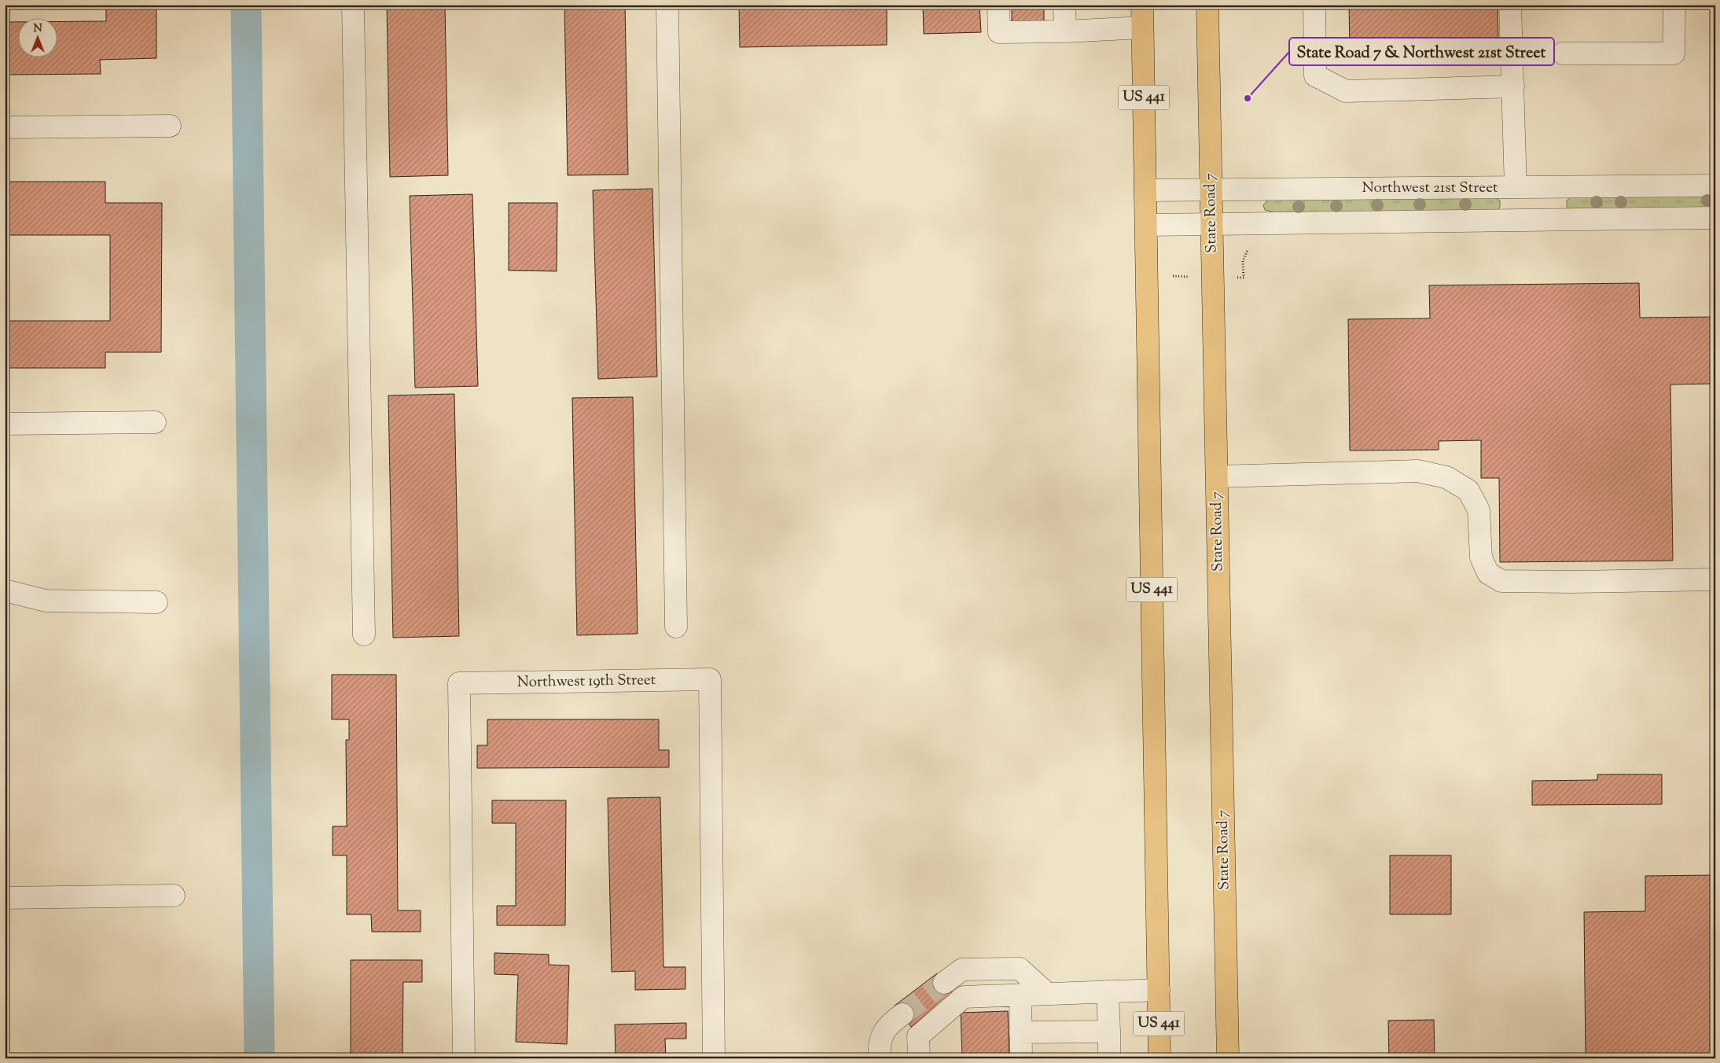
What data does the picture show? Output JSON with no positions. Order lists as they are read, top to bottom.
{
  "streets": {
    "main road": ["US 441", "State Road 7"],
    "street": ["Northwest 21st Street", "Northwest 19th Street"]
  },
  "crossings": [
    ["US 441", "Northwest 21st Street"],
    ["Northwest 21st Street", "State Road 7"]
  ],
  "places": ["State Road 7 & Northwest 21st Street"],
  "north": "top"
}
